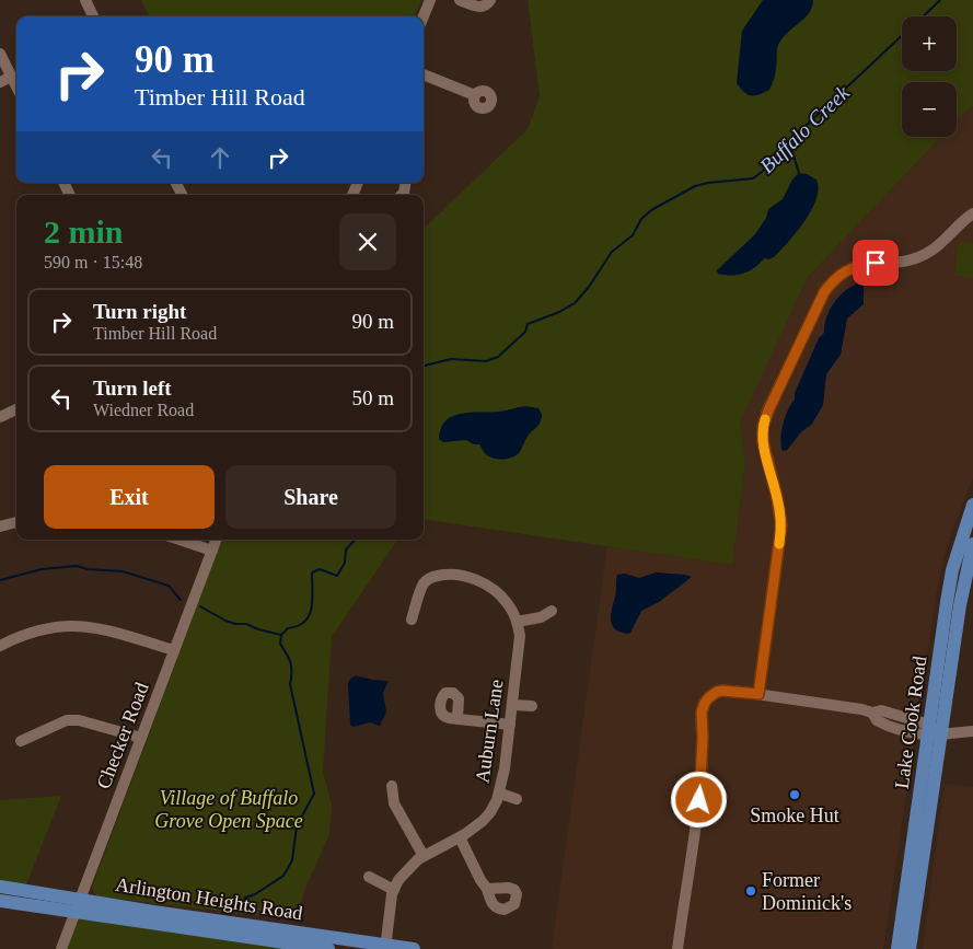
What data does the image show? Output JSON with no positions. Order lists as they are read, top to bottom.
{
  "streets": {
    "main road": ["Lake Cook Road", "Arlington Heights Road"],
    "street": ["Auburn Lane", "Checker Road"]
  },
  "crossings": [
    ["Auburn Lane", "Arlington Heights Road"],
    ["Checker Road", "Arlington Heights Road"]
  ],
  "water": ["Buffalo Creek"],
  "parks": ["Village of Buffalo Grove Open Space"],
  "places": ["Smoke Hut", "Former Dominick's"],
  "page": {
    "map_buttons": ["+", "−"],
    "turn": ["90 m", "Timber Hill Road"],
    "heading": ["2 min", "590 m · 15:48"],
    "list": [
      {
        "name": "Turn right",
        "note": "Timber Hill Road",
        "value": "90 m"
      },
      {
        "name": "Turn left",
        "note": "Wiedner Road",
        "value": "50 m"
      }
    ],
    "buttons": ["Exit", "Share"]
  }
}
